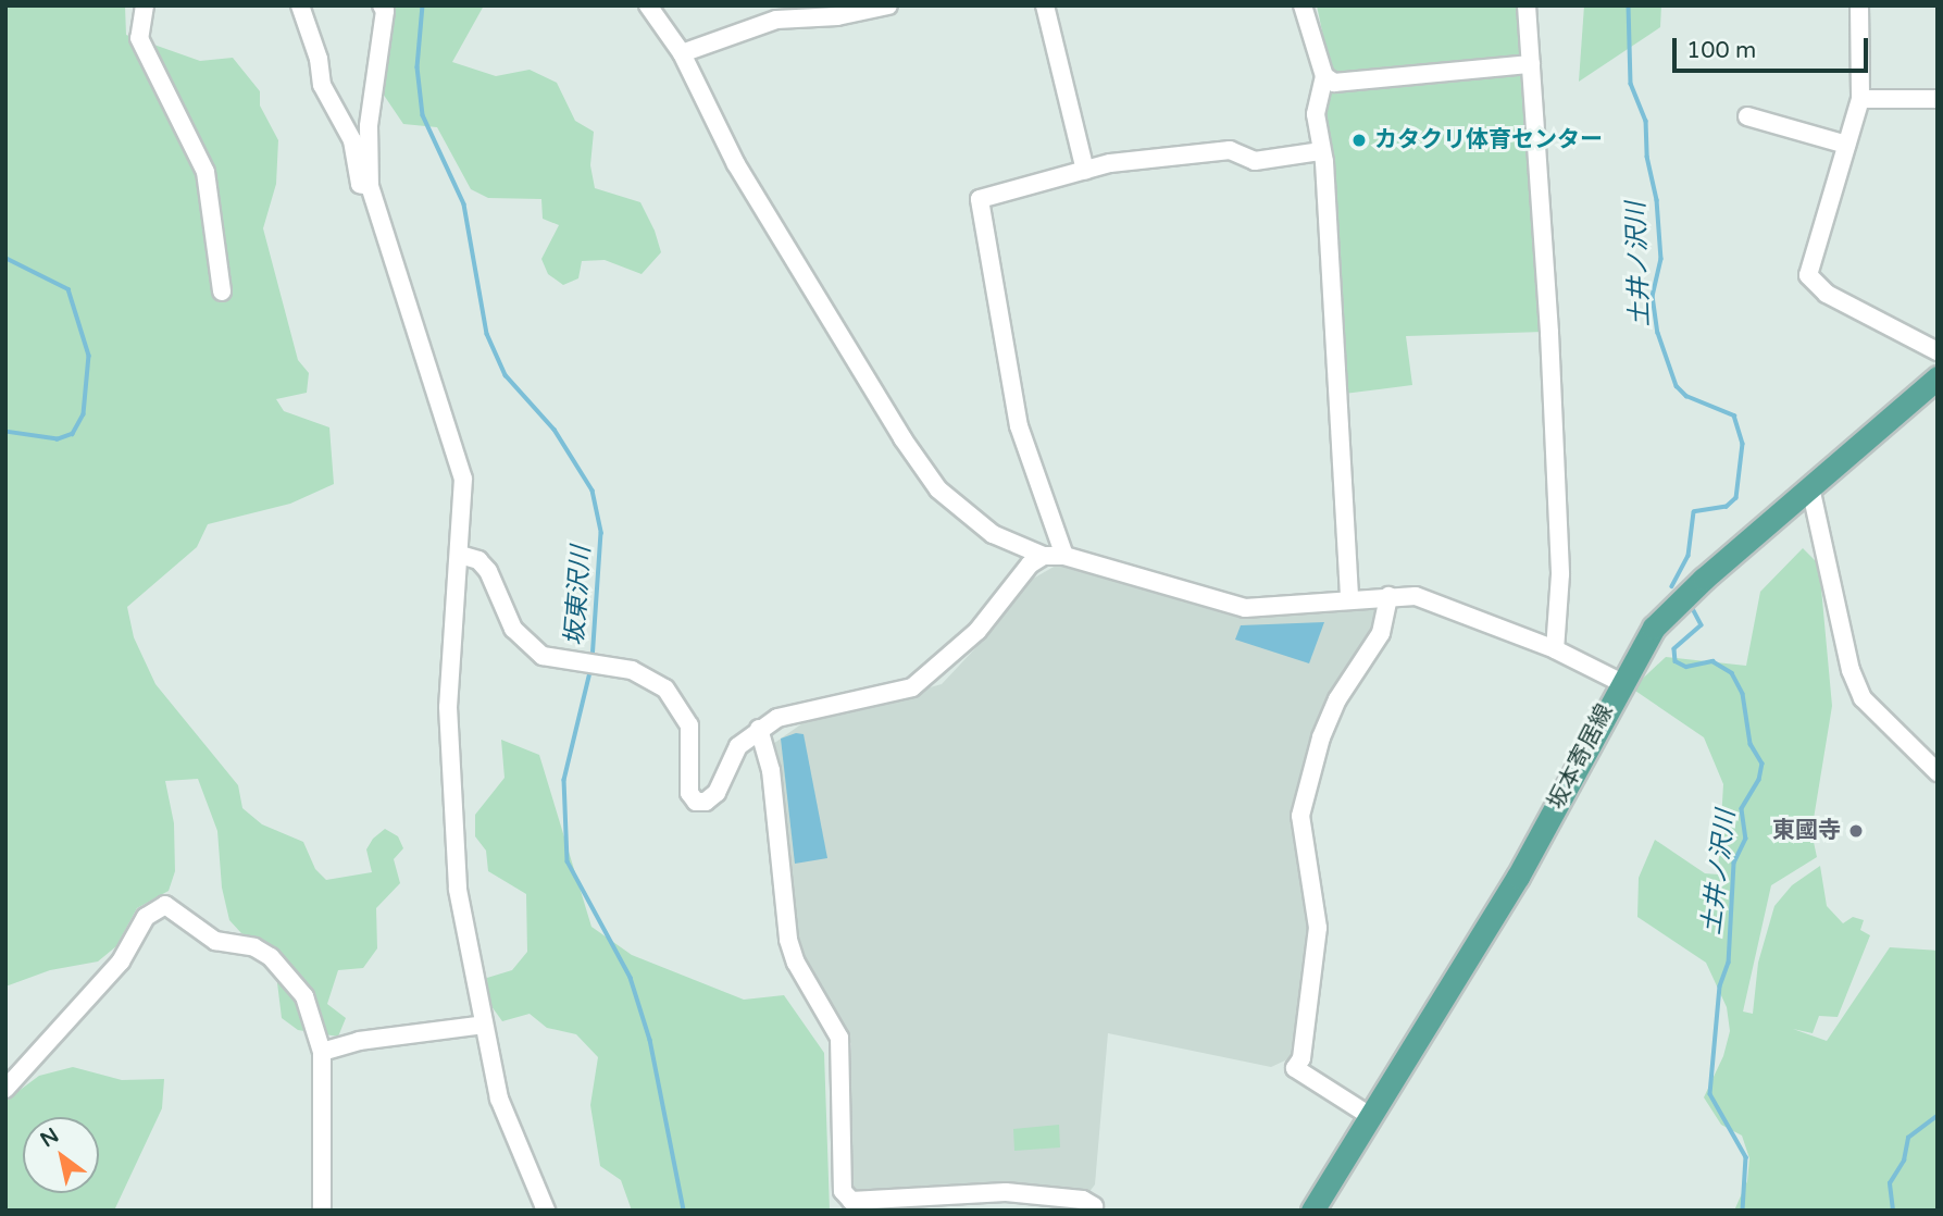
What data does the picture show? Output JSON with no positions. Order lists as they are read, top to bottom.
{
  "streets": {
    "main road": ["坂本寄居線"]
  },
  "water": ["土井ノ沢川", "坂東沢川"],
  "places": ["カタクリ体育センター", "東國寺"],
  "scale_bar": "100 m",
  "north": "top left"
}
